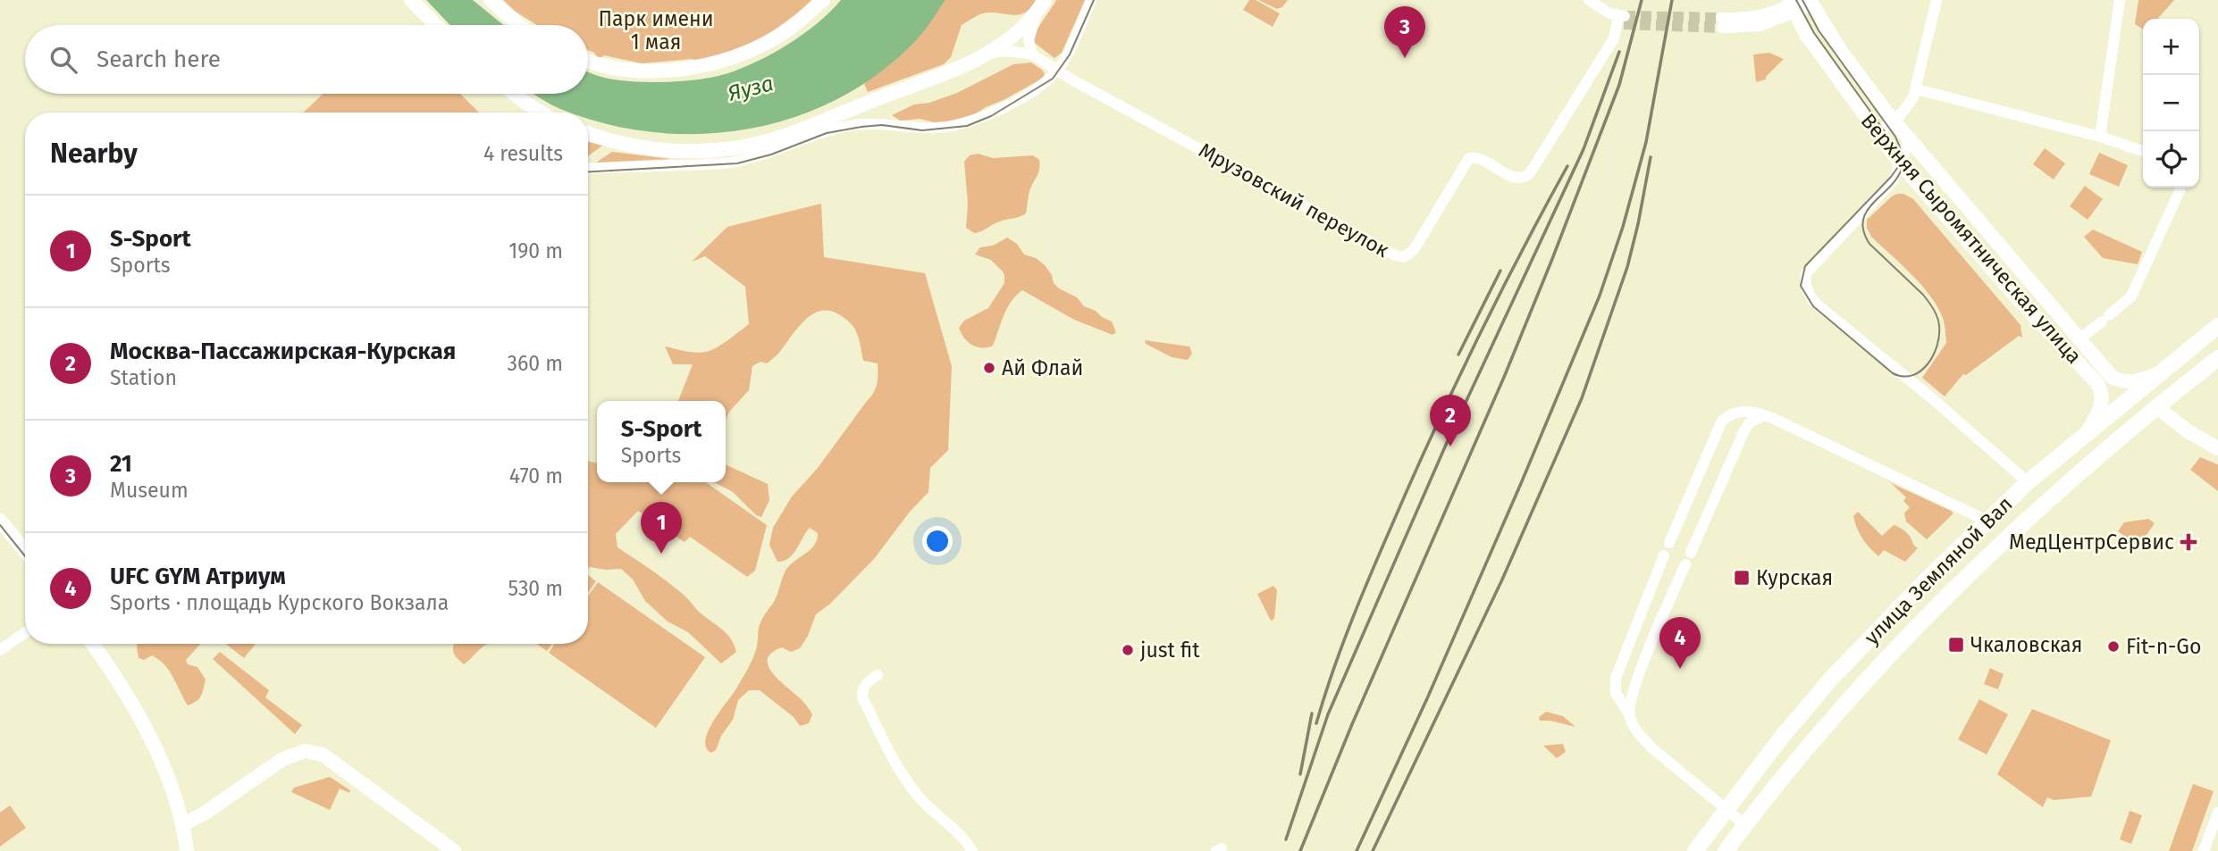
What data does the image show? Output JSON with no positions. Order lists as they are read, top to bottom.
{
  "streets": {
    "main road": ["Верхняя Сыромятническая улица", "улица Земляной Вал"],
    "street": ["Мрузовский переулок"]
  },
  "crossings": [
    ["Верхняя Сыромятническая улица", "улица Земляной Вал"]
  ],
  "water": ["Яуза"],
  "parks": ["Парк имени 1 мая"],
  "places": {
    "other": ["Ай Флай", "Fit-n-Go", "just fit"],
    "health": ["МедЦентрСервис"],
    "transit": ["Курская", "Чкаловская"]
  },
  "page": {
    "pins": [
      "3",
      "2",
      "1",
      "4"
    ],
    "map_buttons": ["+", "−"],
    "search": "Search here",
    "heading": ["Nearby", "4 results"],
    "list": [
      {
        "mark": "1",
        "name": "S-Sport",
        "note": "Sports",
        "value": "190 m"
      },
      {
        "mark": "2",
        "name": "Москва-Пассажирская-Курская",
        "note": "Station",
        "value": "360 m"
      },
      {
        "mark": "3",
        "name": "21",
        "note": "Museum",
        "value": "470 m"
      },
      {
        "mark": "4",
        "name": "UFC GYM Атриум",
        "note": "Sports · площадь Курского Вокзала",
        "value": "530 m"
      }
    ],
    "popup": ["S-Sport", "Sports"]
  }
}
